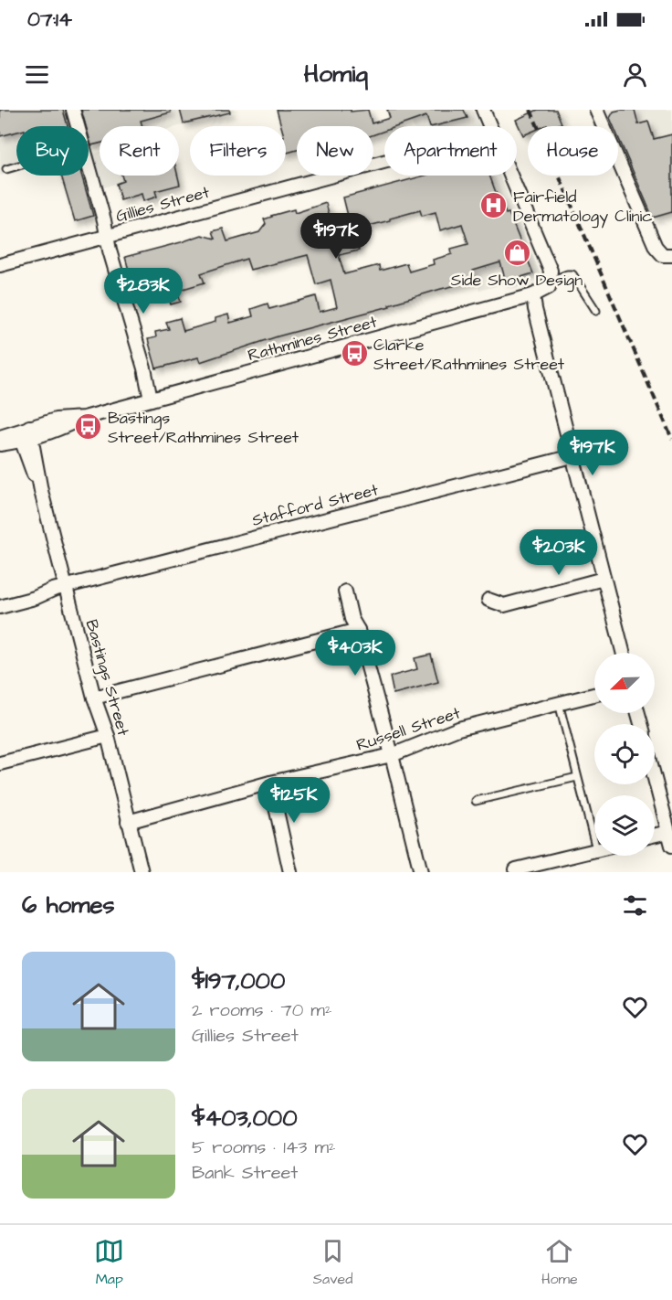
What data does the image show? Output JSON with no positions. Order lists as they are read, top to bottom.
{
  "streets": {
    "street": [
      "Gillies Street",
      "Rathmines Street",
      "Stafford Street",
      "Bastings Street",
      "Russell Street"
    ]
  },
  "crossings": [
    ["Rathmines Street", "Bastings Street"],
    ["Stafford Street", "Bastings Street"],
    ["Bastings Street", "Russell Street"]
  ],
  "places": {
    "hospital": ["Fairfield Dermatology Clinic"],
    "shop": ["Side Show Design"],
    "bus stop": ["Clarke Street/Rathmines Street", "Bastings Street/Rathmines Street"]
  },
  "north": "bottom left",
  "page": {
    "status": "07:14",
    "header": "Homiq",
    "chip": [
      "Buy",
      "Rent",
      "Filters",
      "New",
      "Apartment",
      "House"
    ],
    "price": [
      "$197K",
      "$283K",
      "$197K",
      "$203K",
      "$403K",
      "$125K"
    ],
    "heading": "6 homes",
    "list": [
      {
        "name": "$197,000",
        "note": "2 rooms · 70 m² · Gillies Street"
      },
      {
        "name": "$403,000",
        "note": "5 rooms · 143 m² · Bank Street"
      }
    ],
    "tabs": ["Map", "Saved", "Home"]
  }
}
